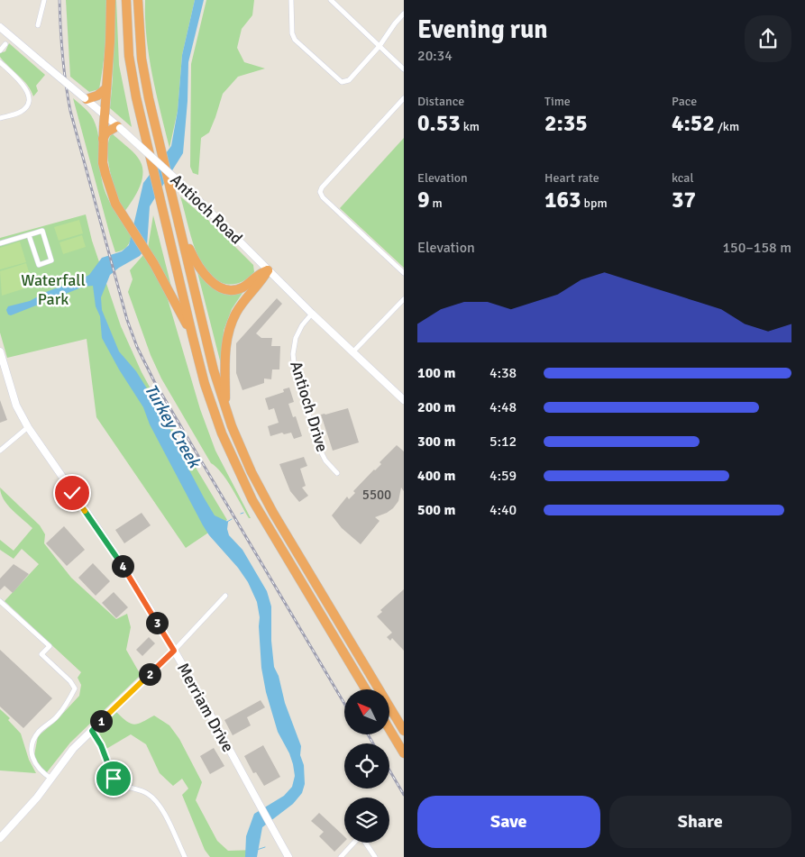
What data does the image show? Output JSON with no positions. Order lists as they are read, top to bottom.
{
  "streets": {
    "main road": ["Antioch Road", "Merriam Drive"],
    "street": ["Antioch Drive"]
  },
  "crossings": [
    ["Antioch Road", "Antioch Drive"]
  ],
  "water": ["Turkey Creek"],
  "parks": ["Waterfall Park"],
  "house_numbers": ["5500"],
  "north": "top left",
  "page": {
    "heading": ["Evening run", "20:34"],
    "stats": [
      ["Distance", "0.53 km"],
      ["Time", "2:35"],
      ["Pace", "4:52 /km"],
      ["Elevation", "9 m"],
      ["Heart rate", "163 bpm"],
      ["kcal", "37"]
    ],
    "chart": ["Elevation", "150–158 m"],
    "list": [
      {
        "name": "100 m",
        "note": "4:38"
      },
      {
        "name": "200 m",
        "note": "4:48"
      },
      {
        "name": "300 m",
        "note": "5:12"
      },
      {
        "name": "400 m",
        "note": "4:59"
      },
      {
        "name": "500 m",
        "note": "4:40"
      }
    ],
    "pins": [
      "4",
      "3",
      "2",
      "1"
    ],
    "buttons": ["Save", "Share"]
  }
}
